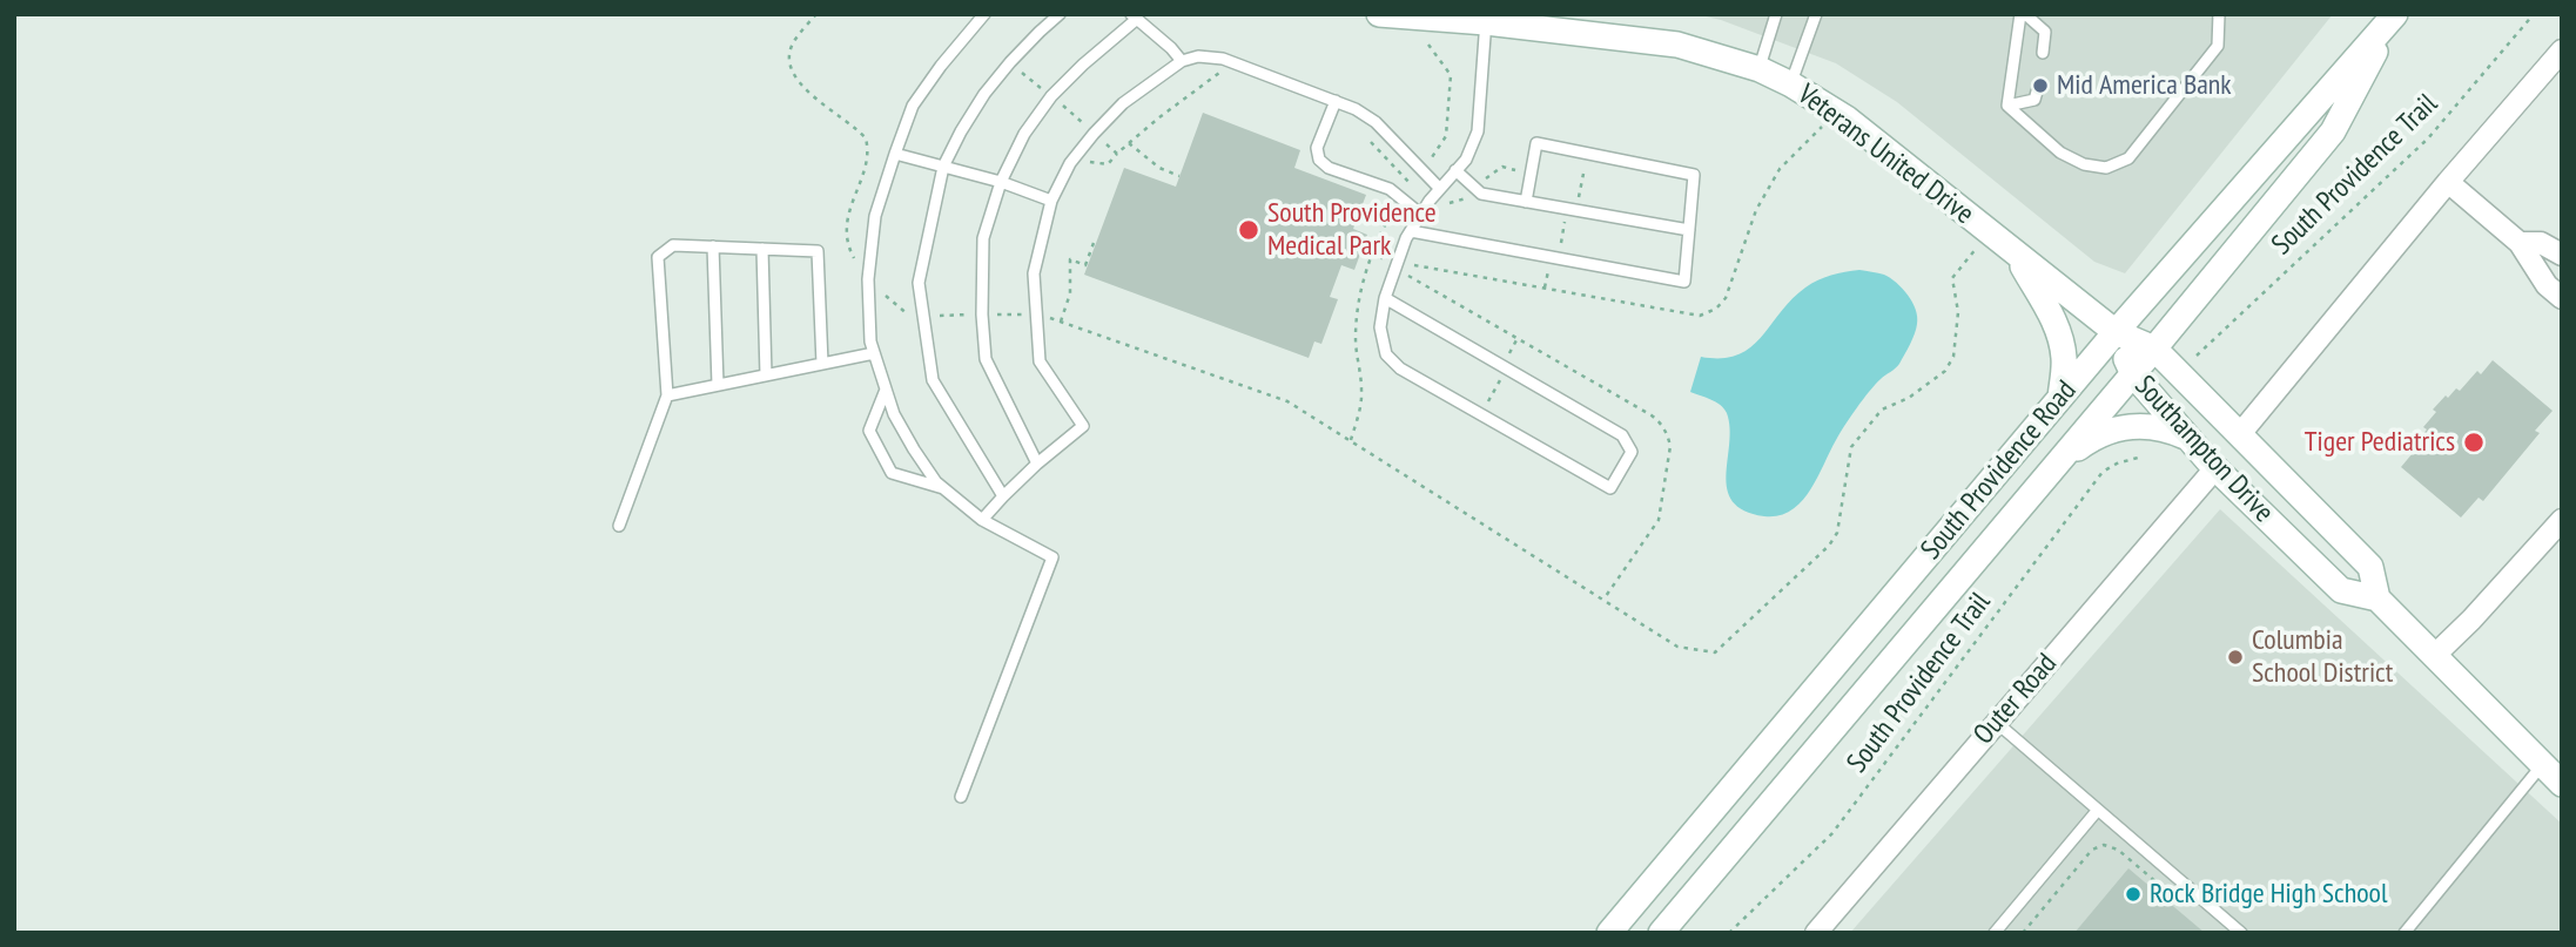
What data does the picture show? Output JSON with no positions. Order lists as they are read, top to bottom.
{
  "streets": {
    "main road": ["Veterans United Drive", "Southampton Drive", "South Providence Road"],
    "street": ["Outer Road"],
    "path": ["South Providence Trail"]
  },
  "crossings": [
    ["Veterans United Drive", "Southampton Drive"],
    ["Veterans United Drive", "South Providence Road"],
    ["Southampton Drive", "South Providence Road"],
    ["Southampton Drive", "Outer Road"]
  ],
  "places": [
    "Mid America Bank",
    "South Providence Medical Park",
    "Tiger Pediatrics",
    "Columbia School District",
    "Rock Bridge High School"
  ]
}
